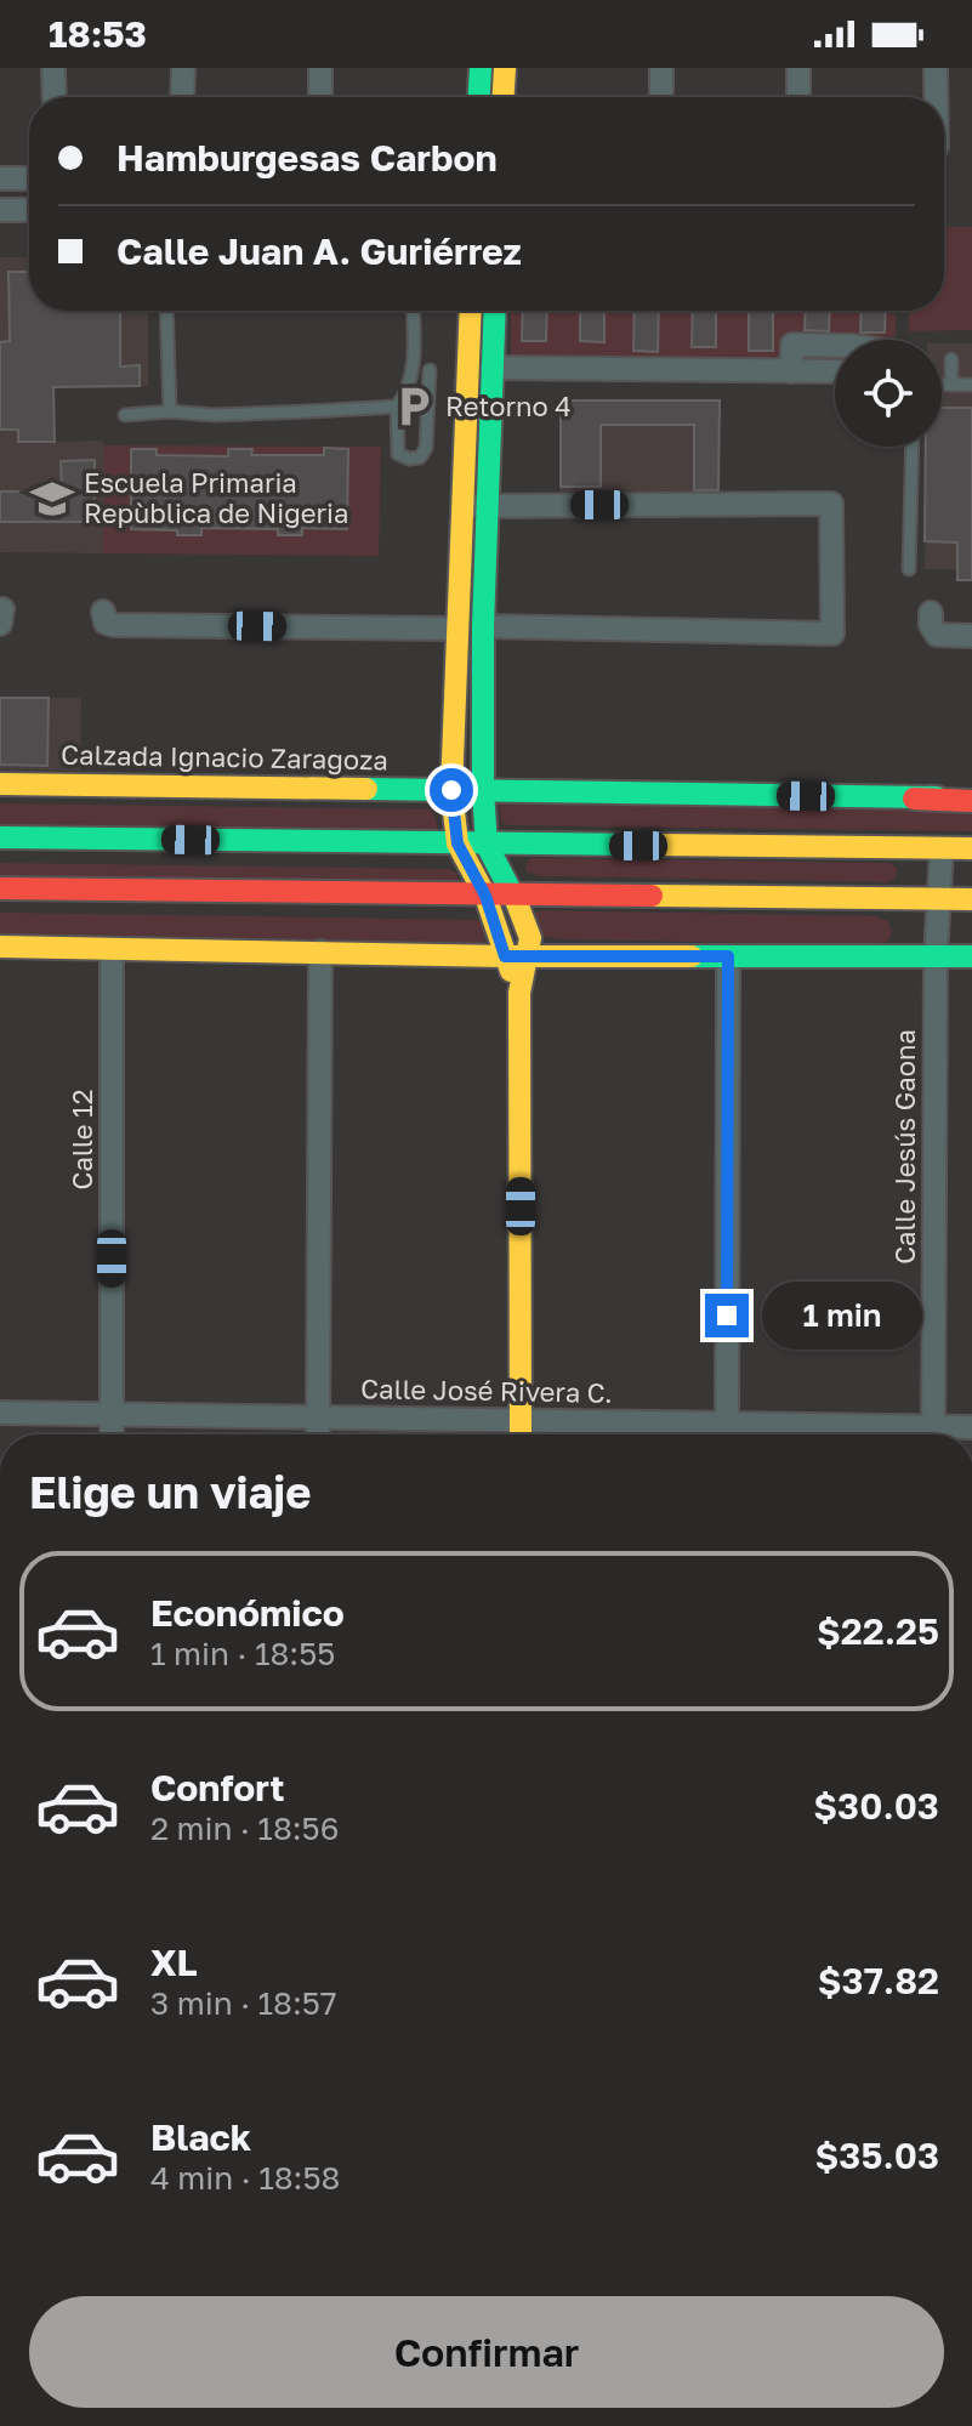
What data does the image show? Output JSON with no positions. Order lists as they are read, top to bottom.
{
  "streets": {
    "main road": ["Calzada Ignacio Zaragoza"],
    "street": ["Calle 12", "Calle Jesús Gaona", "Calle José Rivera C."]
  },
  "crossings": [
    ["Calle 12", "Calle José Rivera C."]
  ],
  "places": {
    "parking": ["Retorno 4"],
    "school or university": ["Escuela Primaria Repùblica de Nigeria"]
  },
  "page": {
    "status": "18:53",
    "banner": ["Hamburgesas Carbon", "Calle Juan A. Guriérrez"],
    "bubble": "1 min",
    "heading": "Elige un viaje",
    "list": [
      {
        "name": "Económico",
        "note": "1 min · 18:55",
        "value": "$22.25"
      },
      {
        "name": "Confort",
        "note": "2 min · 18:56",
        "value": "$30.03"
      },
      {
        "name": "XL",
        "note": "3 min · 18:57",
        "value": "$37.82"
      },
      {
        "name": "Black",
        "note": "4 min · 18:58",
        "value": "$35.03"
      }
    ],
    "buttons": "Confirmar"
  }
}
